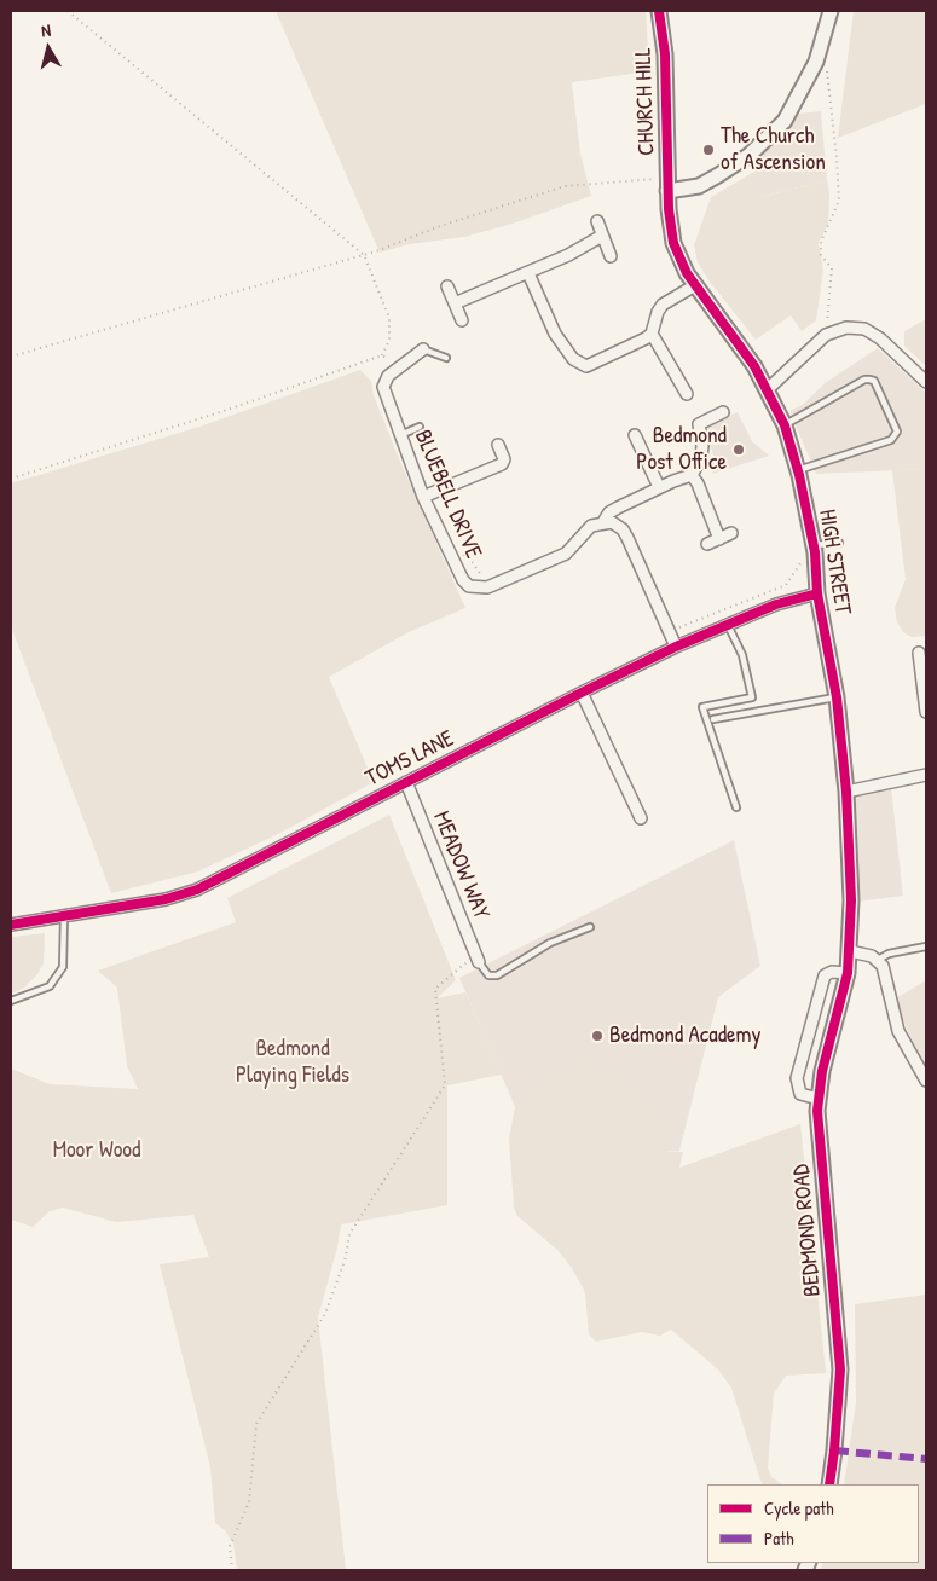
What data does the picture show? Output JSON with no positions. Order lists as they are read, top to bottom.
{
  "streets": {
    "street": [
      "CHURCH HILL",
      "BLUEBELL DRIVE",
      "HIGH STREET",
      "TOMS LANE",
      "MEADOW WAY",
      "BEDMOND ROAD"
    ]
  },
  "crossings": [
    ["CHURCH HILL", "HIGH STREET"],
    ["HIGH STREET", "TOMS LANE"],
    ["HIGH STREET", "BEDMOND ROAD"],
    ["TOMS LANE", "MEADOW WAY"]
  ],
  "parks": ["Bedmond Playing Fields", "Moor Wood"],
  "places": ["The Church of Ascension", "Bedmond Post Office", "Bedmond Academy"],
  "legend": ["Cycle path", "Path"],
  "north": "top"
}
